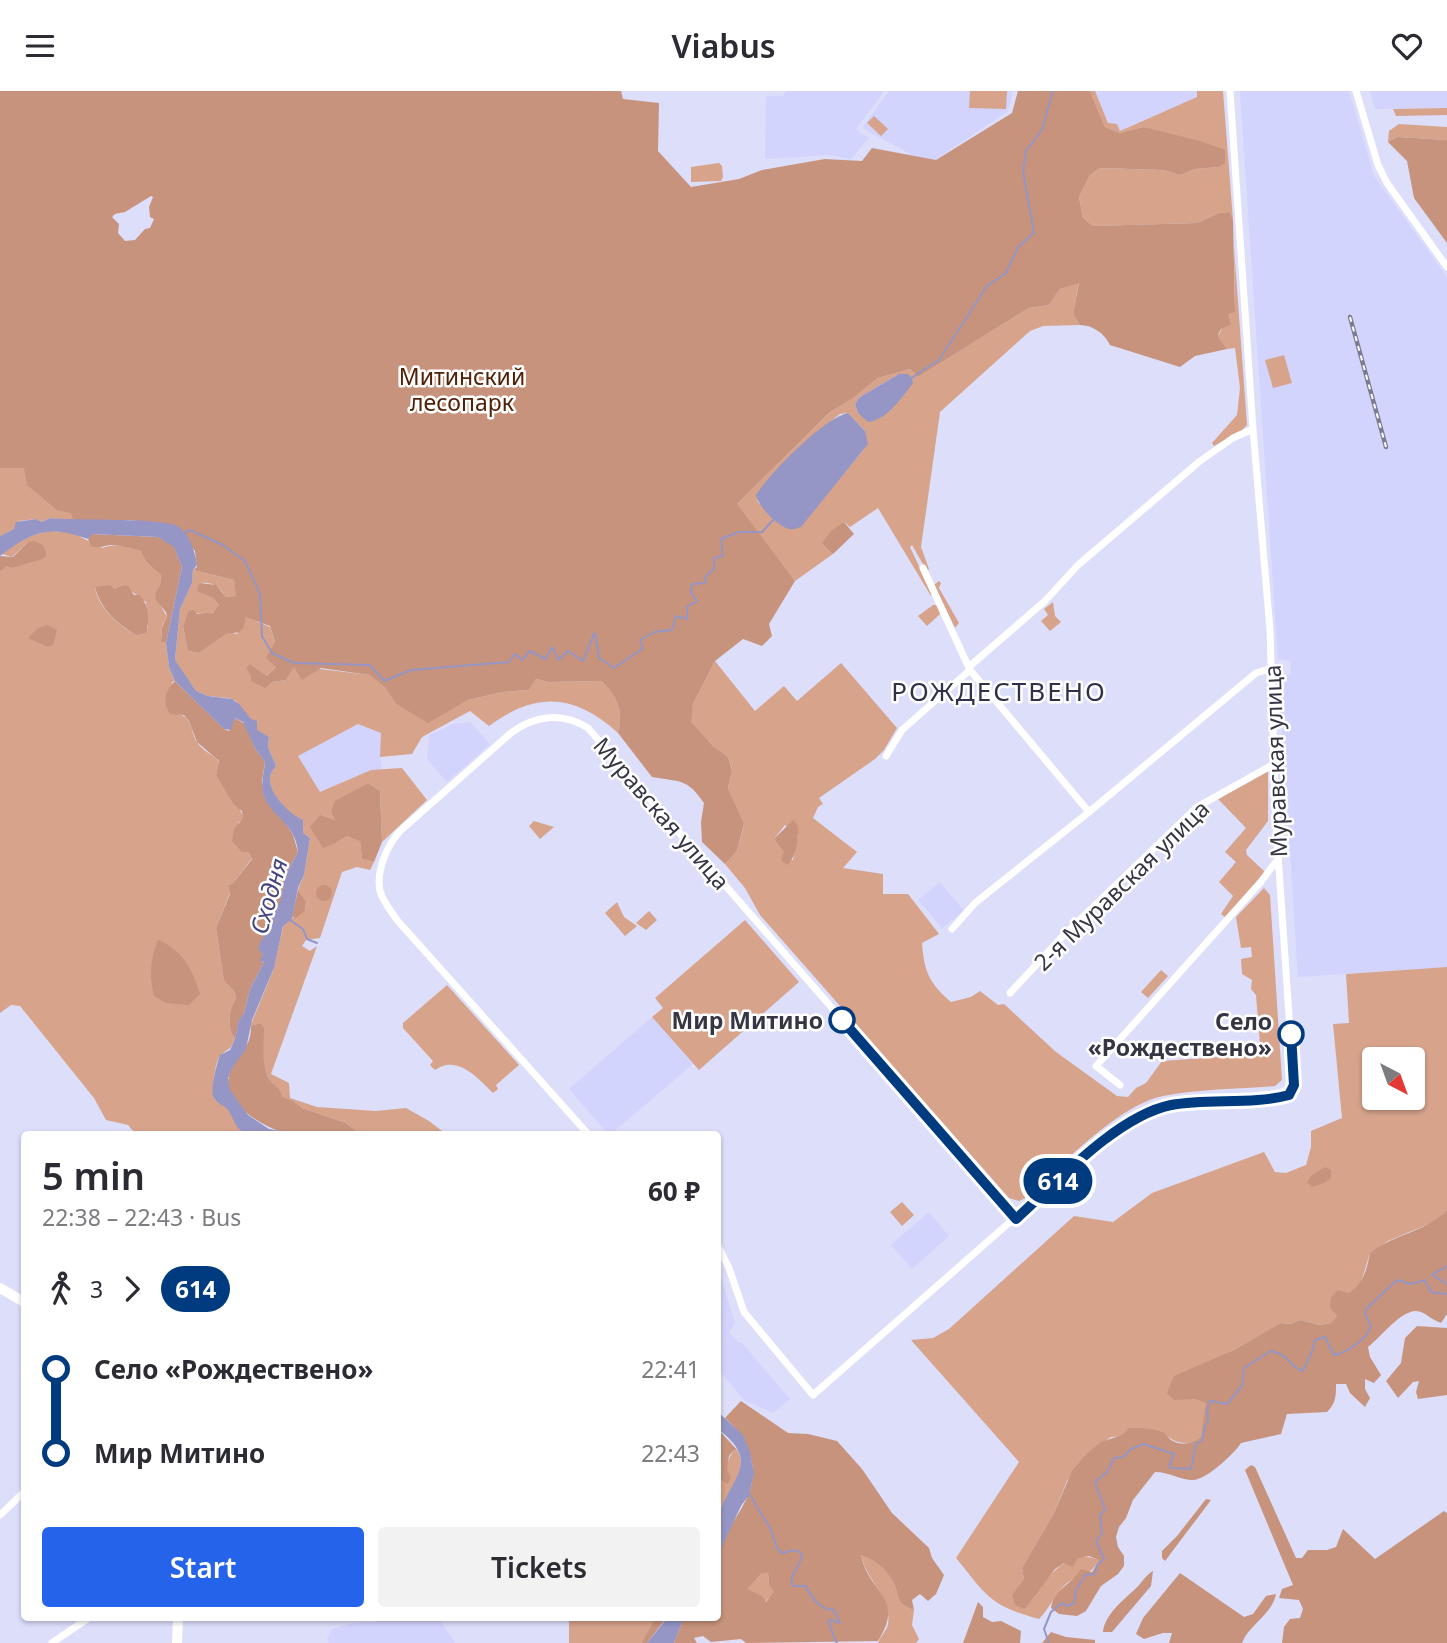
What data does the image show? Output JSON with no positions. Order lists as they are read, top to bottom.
{
  "streets": {
    "street": ["Муравская улица", "2-я Муравская улица"]
  },
  "crossings": [
    ["Муравская улица", "2-я Муравская улица"]
  ],
  "districts": ["РОЖДЕСТВЕНО"],
  "water": ["Сходня"],
  "parks": ["Митинский лесопарк"],
  "places": ["Мир Митино", "Село «Рождествено»"],
  "lines": ["bus line 614"],
  "north": "bottom right",
  "page": {
    "header": "Viabus",
    "on_map": "614",
    "heading": ["5 min", "22:38 – 22:43 · Bus", "60 ₽"],
    "legs": ["3", "614"],
    "list": [
      {
        "name": "Село «Рождествено»",
        "value": "22:41"
      },
      {
        "name": "Мир Митино",
        "value": "22:43"
      }
    ],
    "buttons": ["Start", "Tickets"]
  }
}
